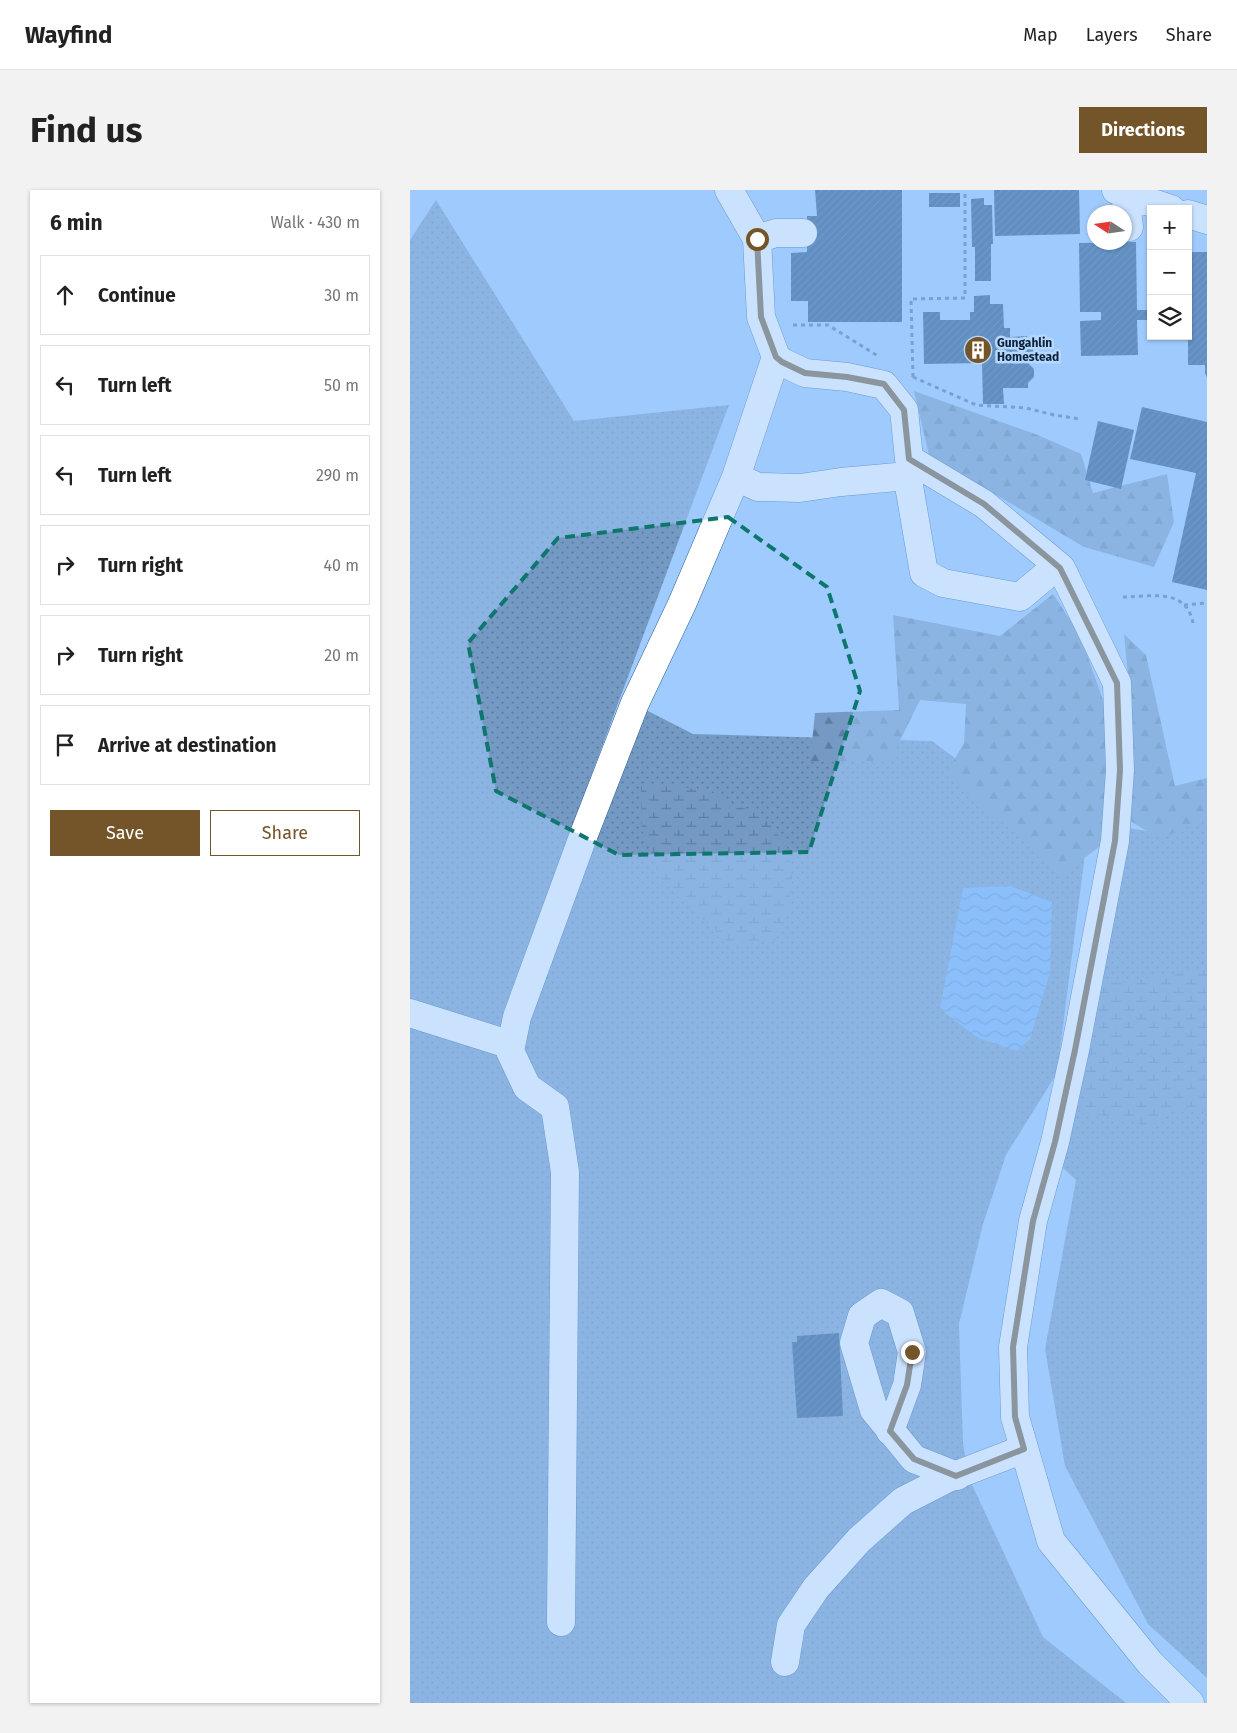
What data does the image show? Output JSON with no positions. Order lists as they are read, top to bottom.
{
  "places": {
    "building": ["Gungahlin Homestead"]
  },
  "north": "left",
  "page": {
    "header": "Wayfind",
    "nav": ["Map", "Layers", "Share"],
    "buttons": [
      "Directions",
      ["Save", "Share"]
    ],
    "title": "Find us",
    "heading": ["6 min", "Walk · 430 m"],
    "map_buttons": ["+", "−"],
    "list": [
      ["Continue", "30 m"],
      ["Turn left", "50 m"],
      ["Turn left", "290 m"],
      ["Turn right", "40 m"],
      ["Turn right", "20 m"],
      "Arrive at destination"
    ]
  }
}
